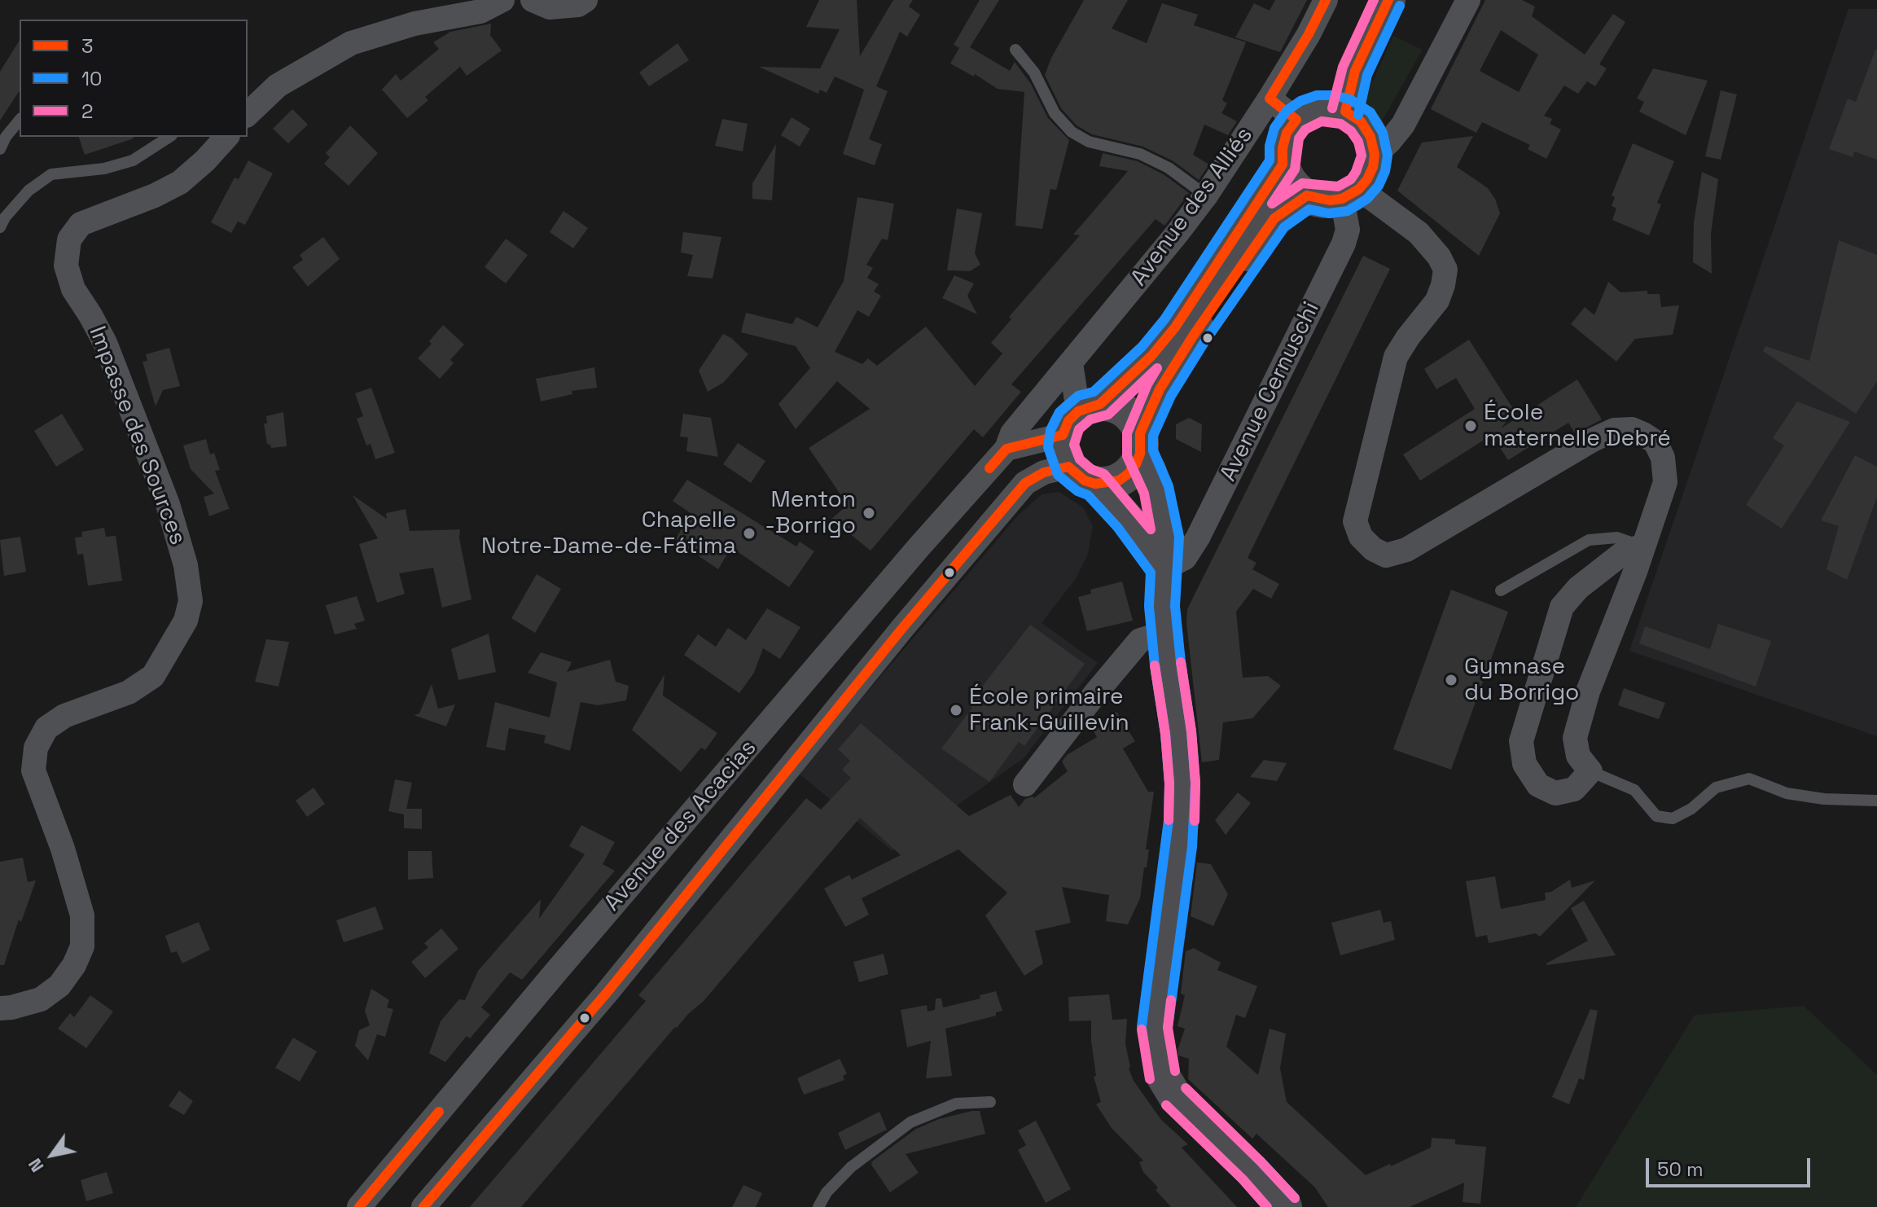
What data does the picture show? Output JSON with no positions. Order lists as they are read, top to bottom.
{
  "streets": {
    "street": [
      "Avenue des Alliés",
      "Avenue Cernuschi",
      "Impasse des Sources",
      "Avenue des Acacias"
    ]
  },
  "crossings": [
    ["Avenue des Alliés", "Avenue des Acacias"]
  ],
  "places": [
    "École maternelle Debré",
    "Menton -Borrigo",
    "Chapelle Notre-Dame-de-Fátima",
    "Gymnase du Borrigo",
    "École primaire Frank-Guillevin"
  ],
  "lines": ["transit line 3", "transit line 2", "transit line 10"],
  "legend": ["3", "10", "2"],
  "scale_bar": "50 m",
  "north": "bottom left"
}
